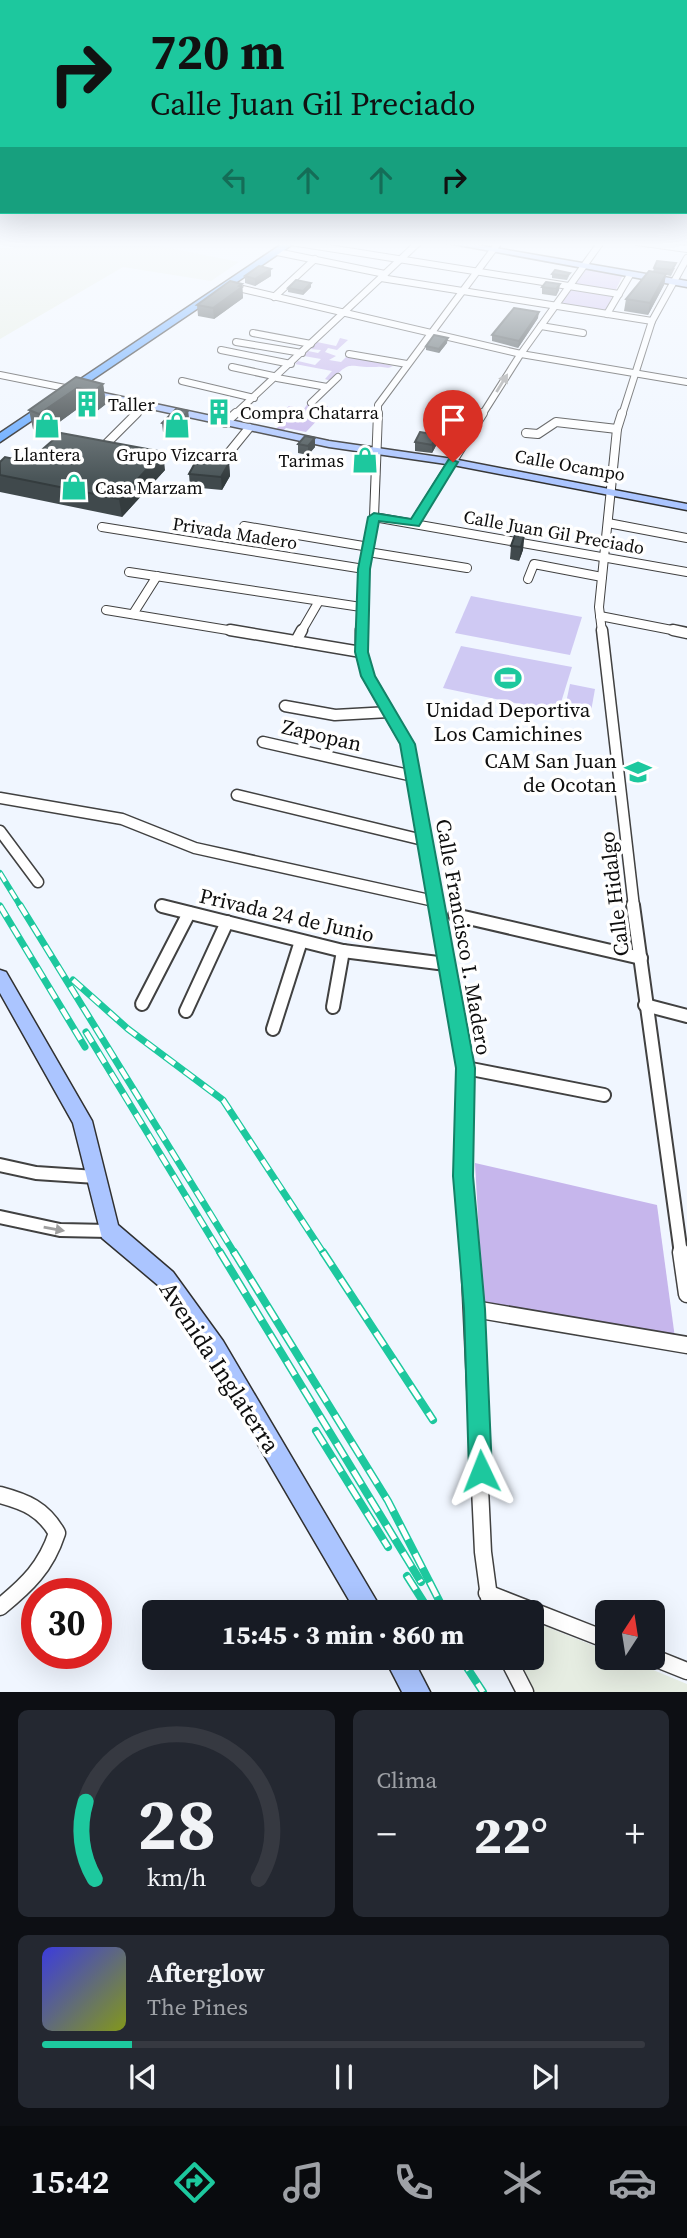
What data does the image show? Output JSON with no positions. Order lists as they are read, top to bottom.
{
  "streets": {
    "street": [
      "Calle Ocampo",
      "Calle Juan Gil Preciado",
      "Privada Madero",
      "Zapopan",
      "Calle Hidalgo",
      "Privada 24 de Junio",
      "Calle Francisco I. Madero",
      "Avenida Inglaterra"
    ]
  },
  "crossings": [
    ["Calle Ocampo", "Calle Hidalgo"],
    ["Calle Ocampo", "Calle Francisco I. Madero"],
    ["Calle Juan Gil Preciado", "Calle Hidalgo"],
    ["Calle Juan Gil Preciado", "Calle Francisco I. Madero"],
    ["Privada Madero", "Calle Francisco I. Madero"],
    ["Zapopan", "Calle Francisco I. Madero"],
    ["Privada 24 de Junio", "Calle Francisco I. Madero"]
  ],
  "places": {
    "building": ["Taller", "Compra Chatarra"],
    "shop": [
      "Llantera",
      "Grupo Vizcarra",
      "Tarimas",
      "Casa Marzam"
    ],
    "sports": ["Unidad Deportiva Los Camichines"],
    "school or university": ["CAM San Juan de Ocotan"]
  },
  "north": "top",
  "page": {
    "turn": ["720 m", "Calle Juan Gil Preciado"],
    "limit": "30",
    "trip": "15:45 · 3 min · 860 m",
    "tile": "Clima",
    "heat": ["−", "22°", "+"],
    "song": ["Afterglow", "The Pines"],
    "tabs": "15:42",
    "gauge": ["28", "km/h"]
  }
}
